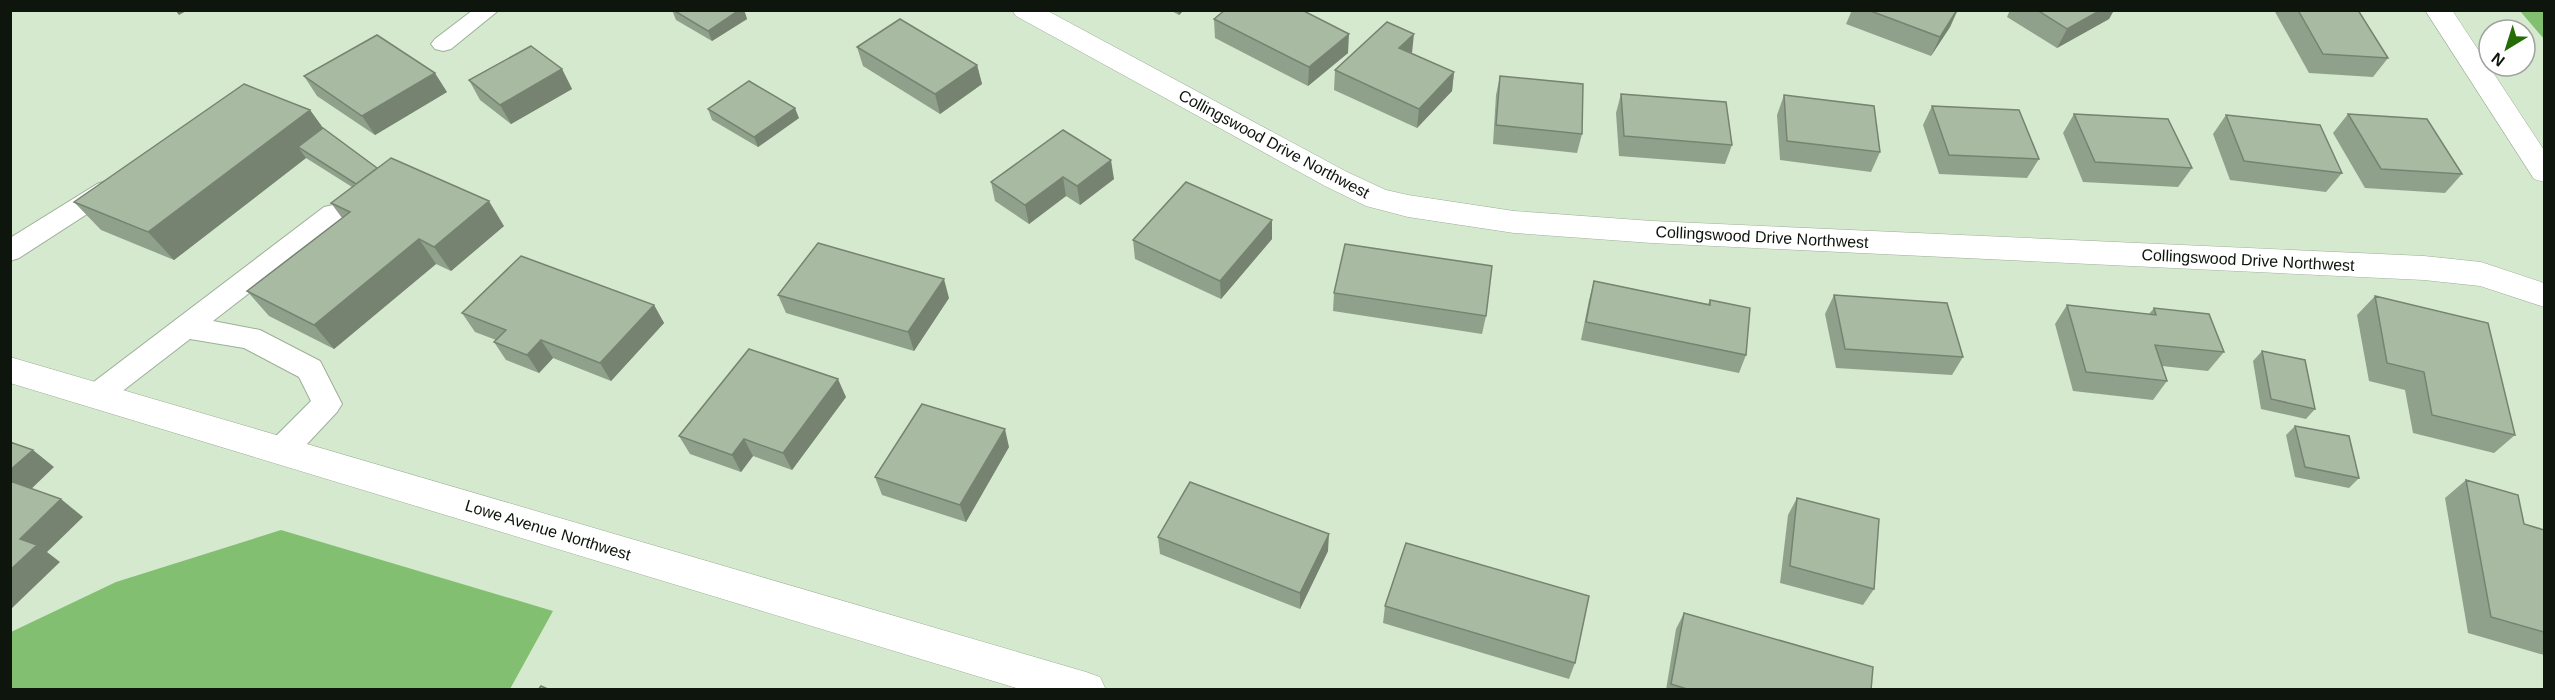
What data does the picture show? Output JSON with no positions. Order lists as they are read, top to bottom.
{
  "streets": {
    "street": ["Collingswood Drive Northwest", "Lowe Avenue Northwest"]
  },
  "north": "bottom left"
}
